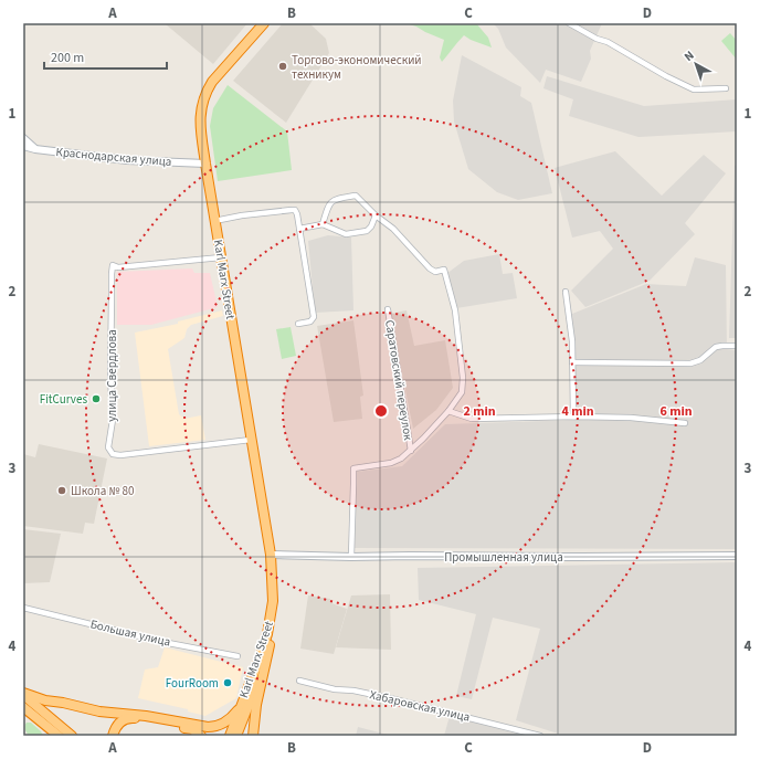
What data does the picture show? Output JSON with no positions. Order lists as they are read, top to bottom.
{
  "streets": {
    "highway": ["Karl Marx Street"],
    "street": [
      "Краснодарская улица",
      "улица Свердлова",
      "Саратовский переулок",
      "Промышленная улица",
      "Большая улица",
      "Хабаровская улица"
    ]
  },
  "crossings": [
    ["Краснодарская улица", "Karl Marx Street"],
    ["Karl Marx Street", "улица Свердлова"],
    ["Karl Marx Street", "Промышленная улица"]
  ],
  "places": [
    "Торгово-экономический техникум",
    "FitCurves",
    "Школа № 80",
    "FourRoom"
  ],
  "scale_bar": "200 m",
  "north": "top left",
  "grid": {
    "columns": [
      "A",
      "B",
      "C",
      "D"
    ],
    "rows": [
      "1",
      "2",
      "3",
      "4"
    ]
  },
  "rings": ["2 min", "4 min", "6 min"]
}
